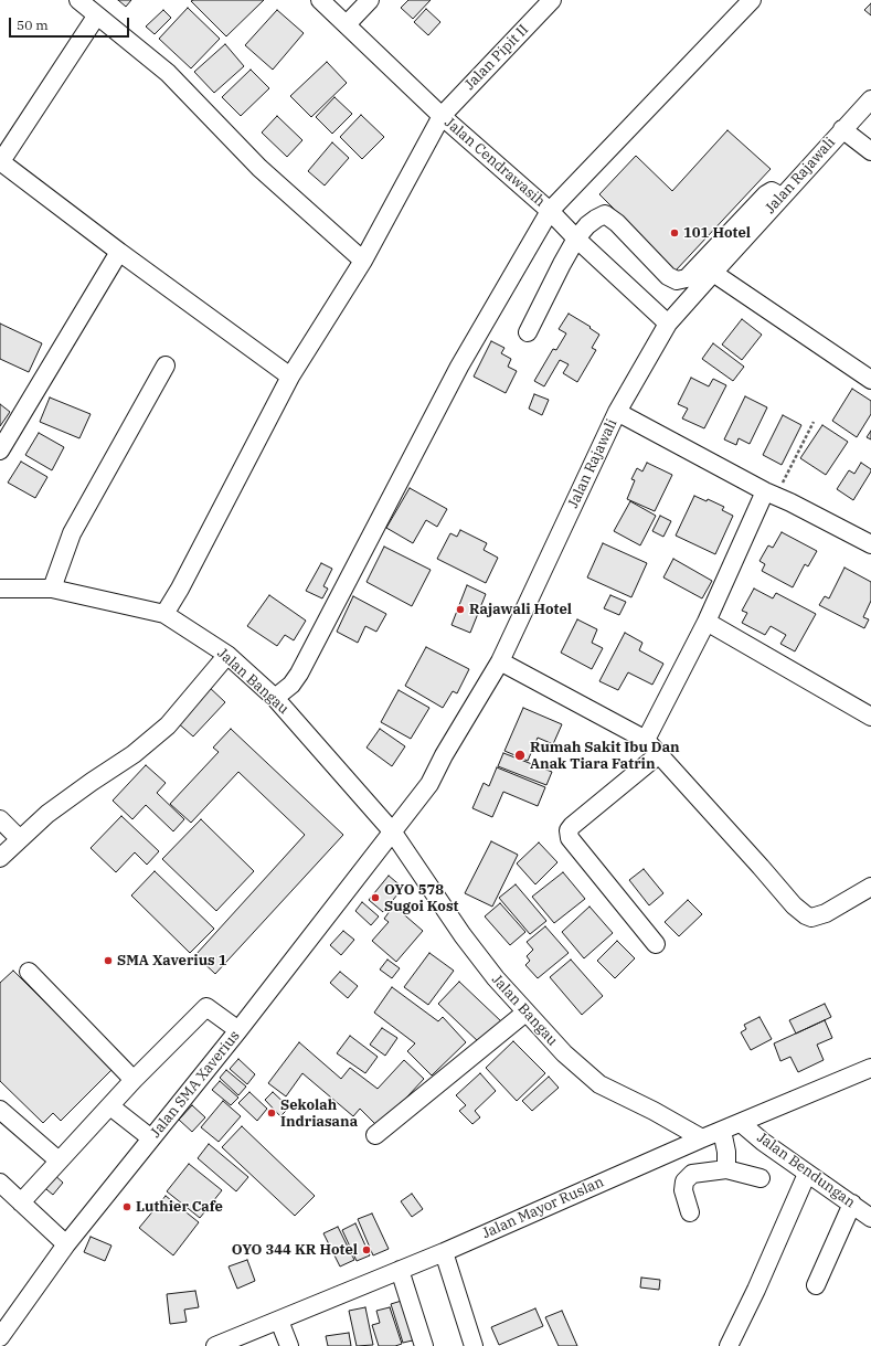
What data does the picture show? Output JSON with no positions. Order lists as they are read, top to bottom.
{
  "streets": {
    "street": [
      "Jalan Pipit II",
      "Jalan Cendrawasih",
      "Jalan Rajawali",
      "Jalan Bangau",
      "Jalan SMA Xaverius",
      "Jalan Bendungan",
      "Jalan Mayor Ruslan"
    ]
  },
  "crossings": [
    ["Jalan Pipit II", "Jalan Cendrawasih"],
    ["Jalan Pipit II", "Jalan Bangau"],
    ["Jalan Cendrawasih", "Jalan Rajawali"],
    ["Jalan Rajawali", "Jalan Bangau"],
    ["Jalan Rajawali", "Jalan SMA Xaverius"],
    ["Jalan Bangau", "Jalan SMA Xaverius"],
    ["Jalan Bangau", "Jalan Mayor Ruslan"],
    ["Jalan Bendungan", "Jalan Mayor Ruslan"]
  ],
  "places": [
    "101 Hotel",
    "Rajawali Hotel",
    "Rumah Sakit Ibu Dan Anak Tiara Fatrin",
    "OYO 578 Sugoi Kost",
    "SMA Xaverius 1",
    "Sekolah Indriasana",
    "Luthier Cafe",
    "OYO 344 KR Hotel"
  ],
  "scale_bar": "50 m"
}
